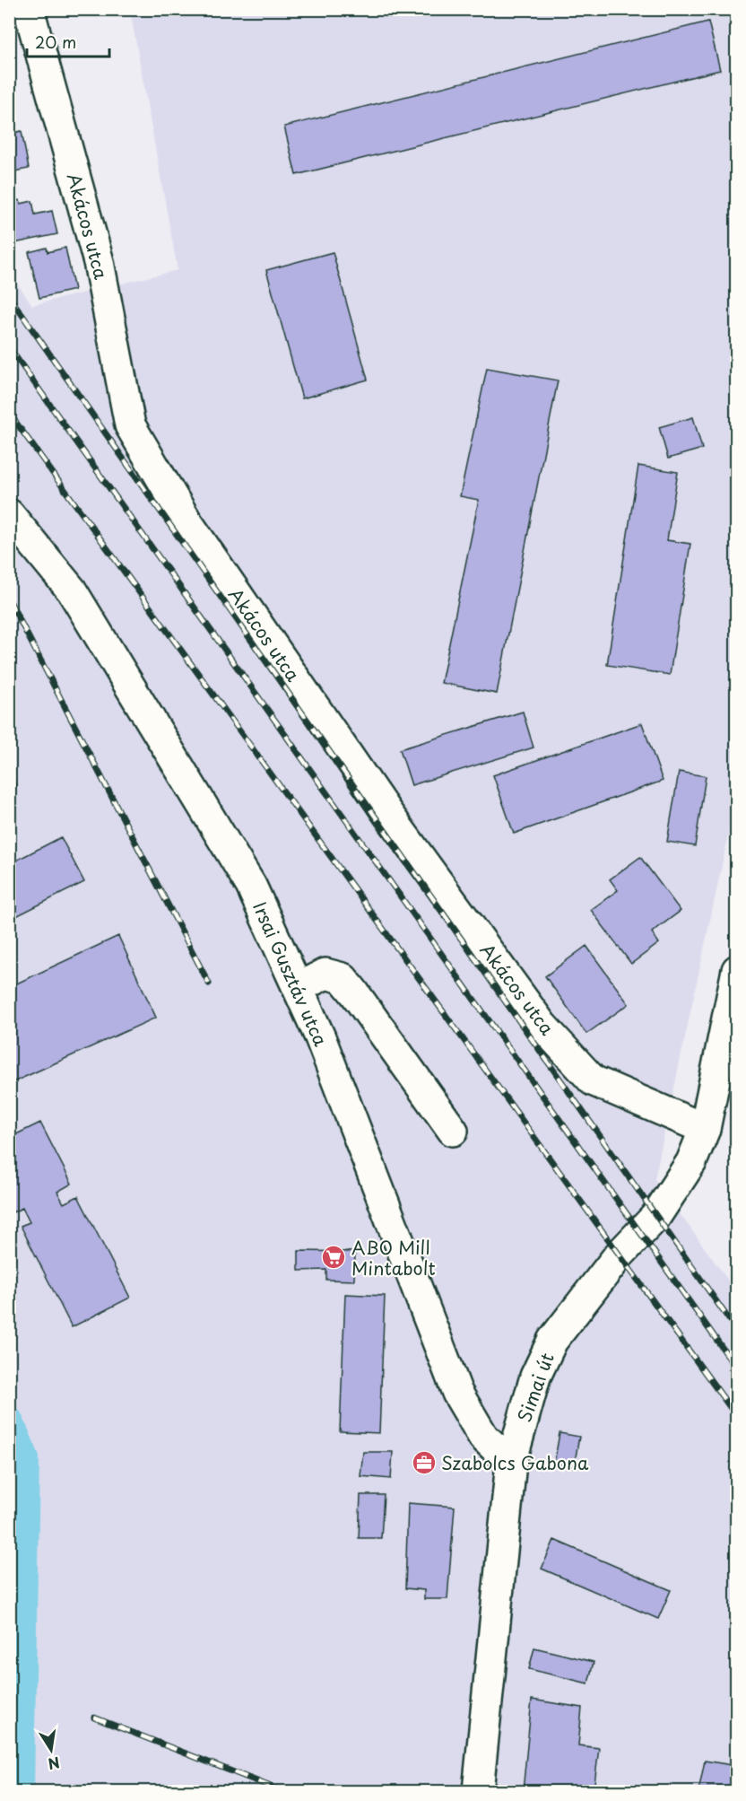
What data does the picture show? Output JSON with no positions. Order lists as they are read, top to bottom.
{
  "streets": {
    "street": ["Akácos utca", "Irsai Gusztáv utca", "Simai út"]
  },
  "crossings": [
    ["Akácos utca", "Simai út"],
    ["Irsai Gusztáv utca", "Simai út"]
  ],
  "places": {
    "supermarket": ["ABO Mill Mintabolt"],
    "office": ["Szabolcs Gabona"]
  },
  "scale_bar": "20 m",
  "north": "bottom"
}
